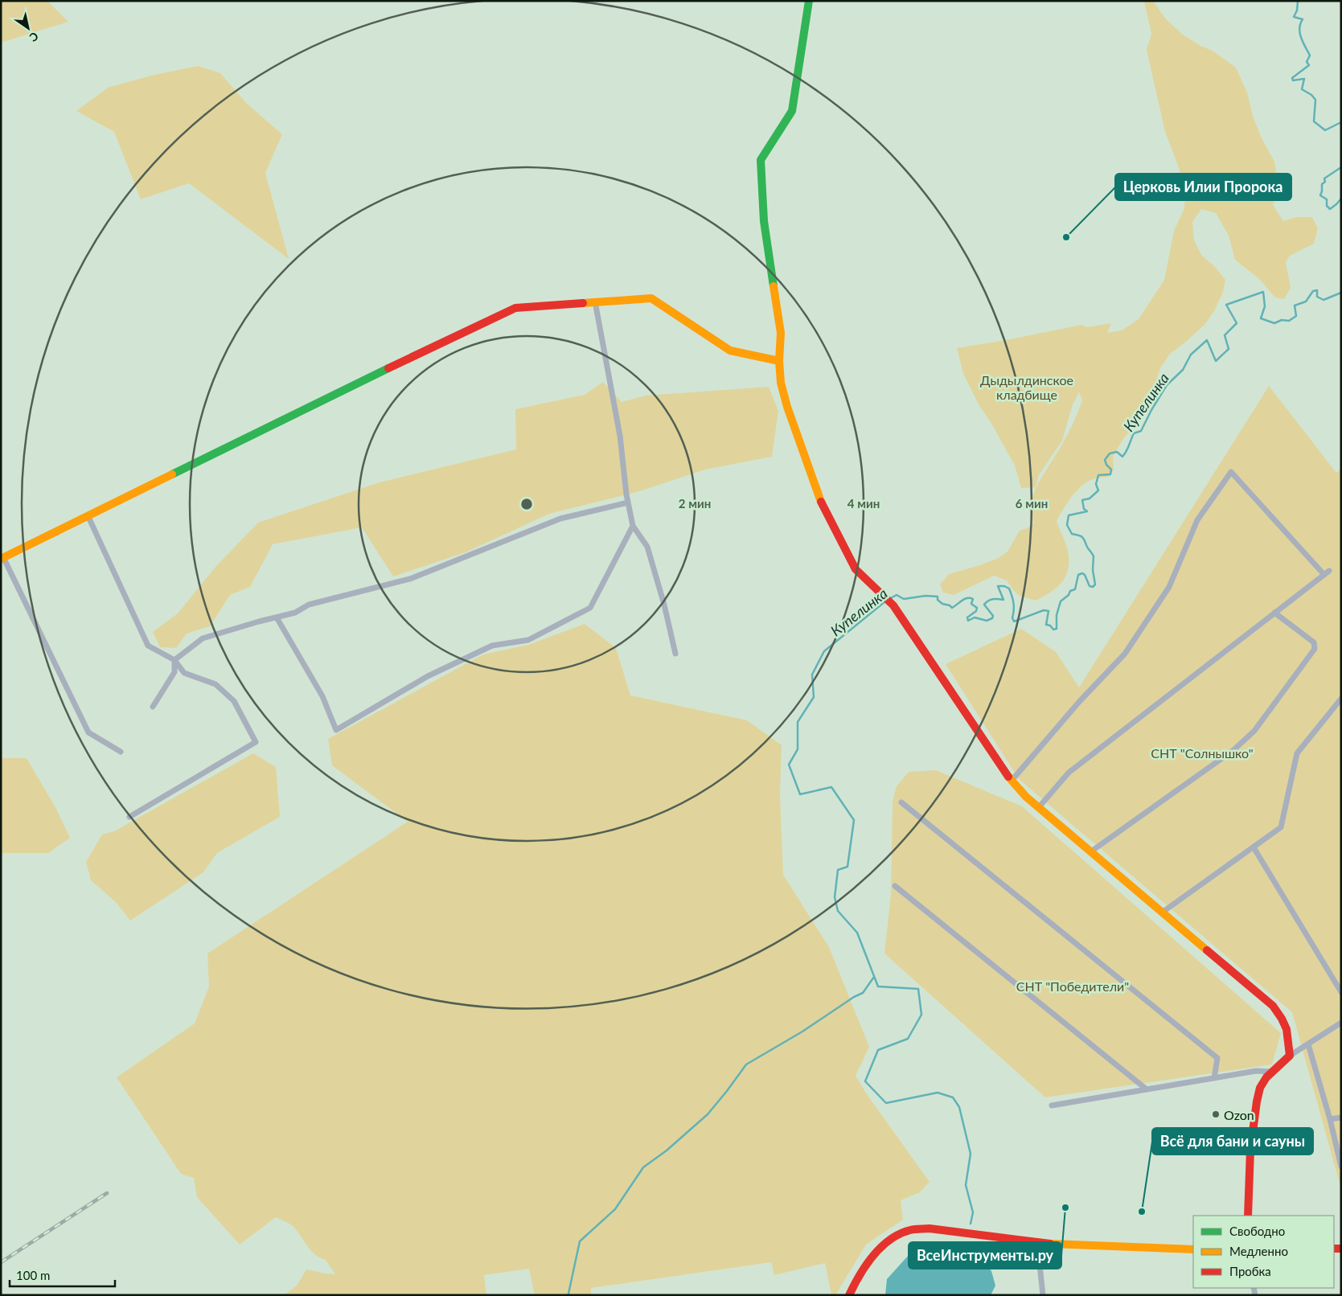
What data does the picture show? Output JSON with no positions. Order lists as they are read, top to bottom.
{
  "water": ["Купелинка"],
  "parks": ["Дыдылдинское кладбище", "СНТ \"Солнышко\"", "СНТ \"Победители\""],
  "places": [
    "Церковь Илии Пророка",
    "Ozon",
    "ВсеИнструменты.ру",
    "Всё для бани и сауны"
  ],
  "legend": ["Свободно", "Медленно", "Пробка"],
  "scale_bar": "100 m",
  "north": "bottom right",
  "rings": ["2 мин", "4 мин", "6 мин"]
}
